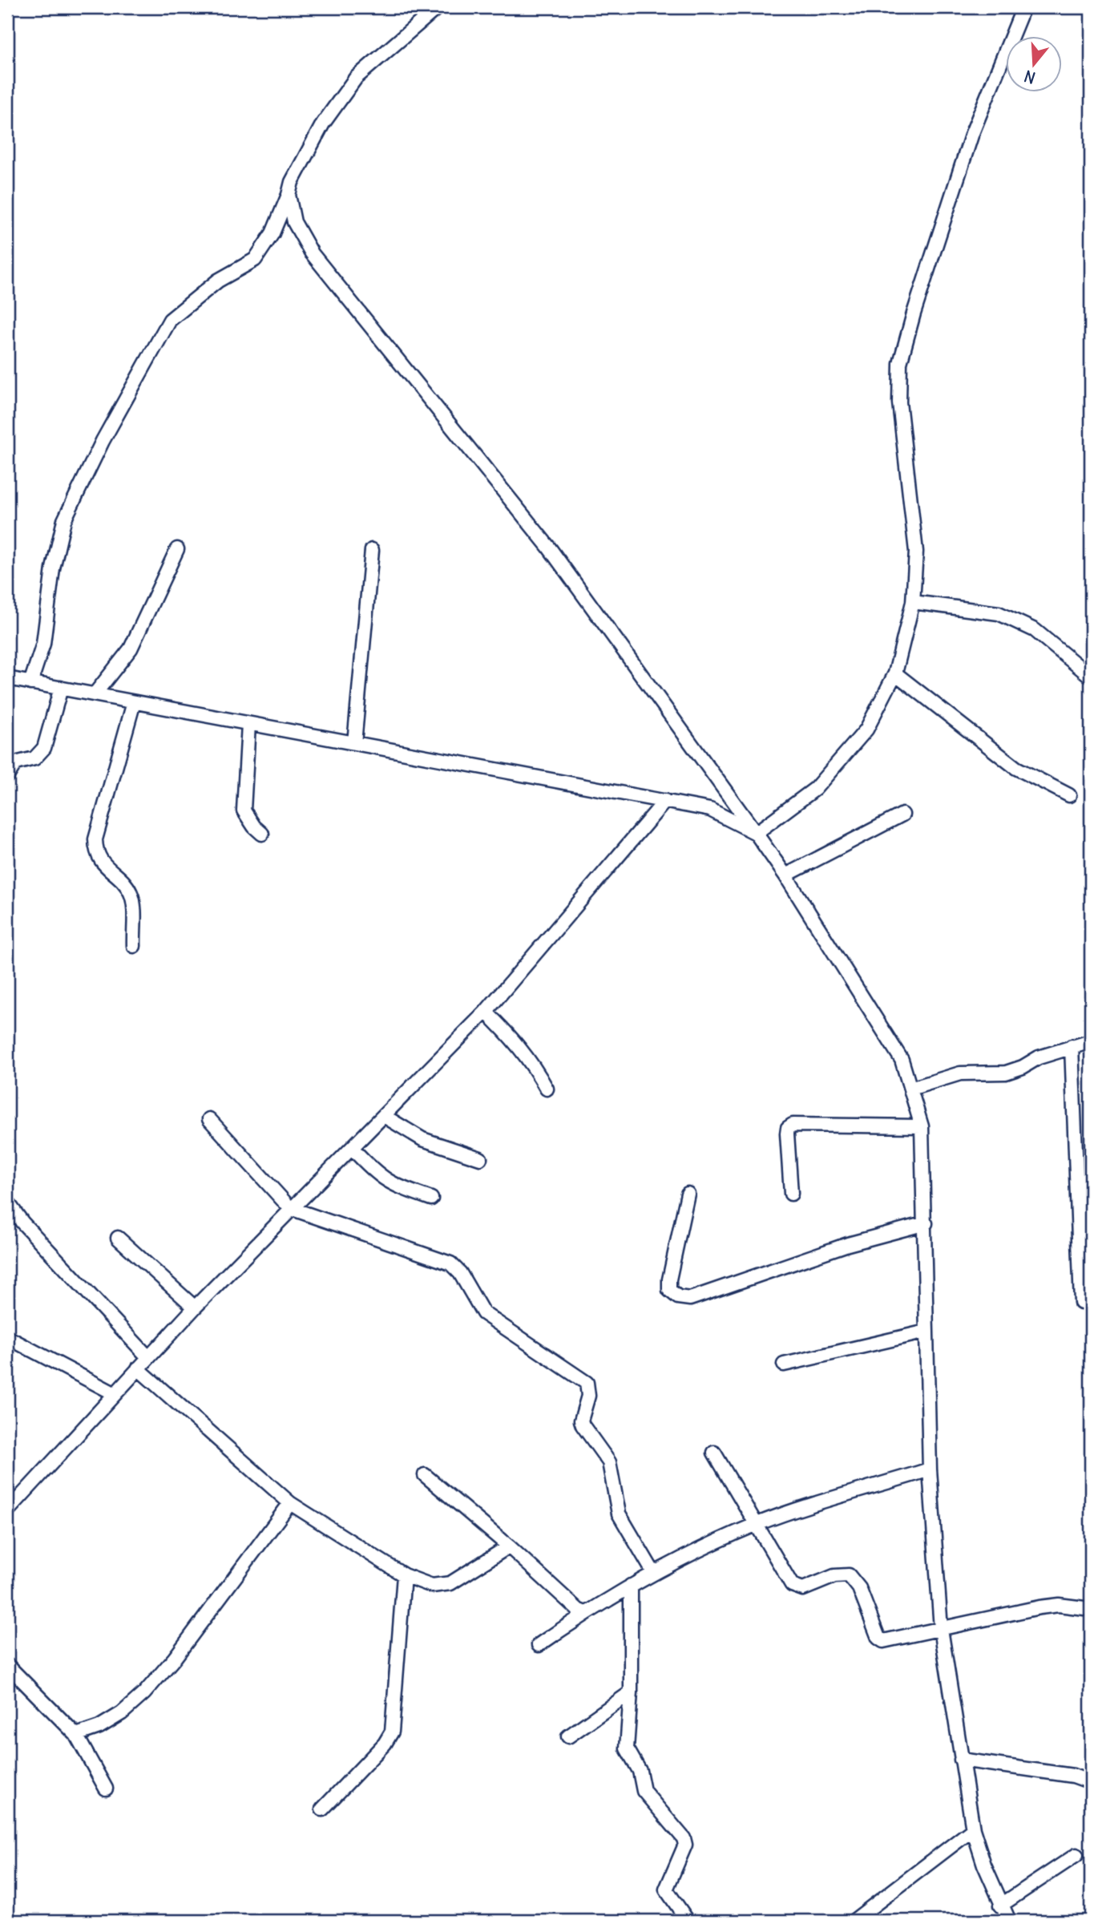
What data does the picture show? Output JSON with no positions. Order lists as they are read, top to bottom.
{
  "north": "bottom"
}
